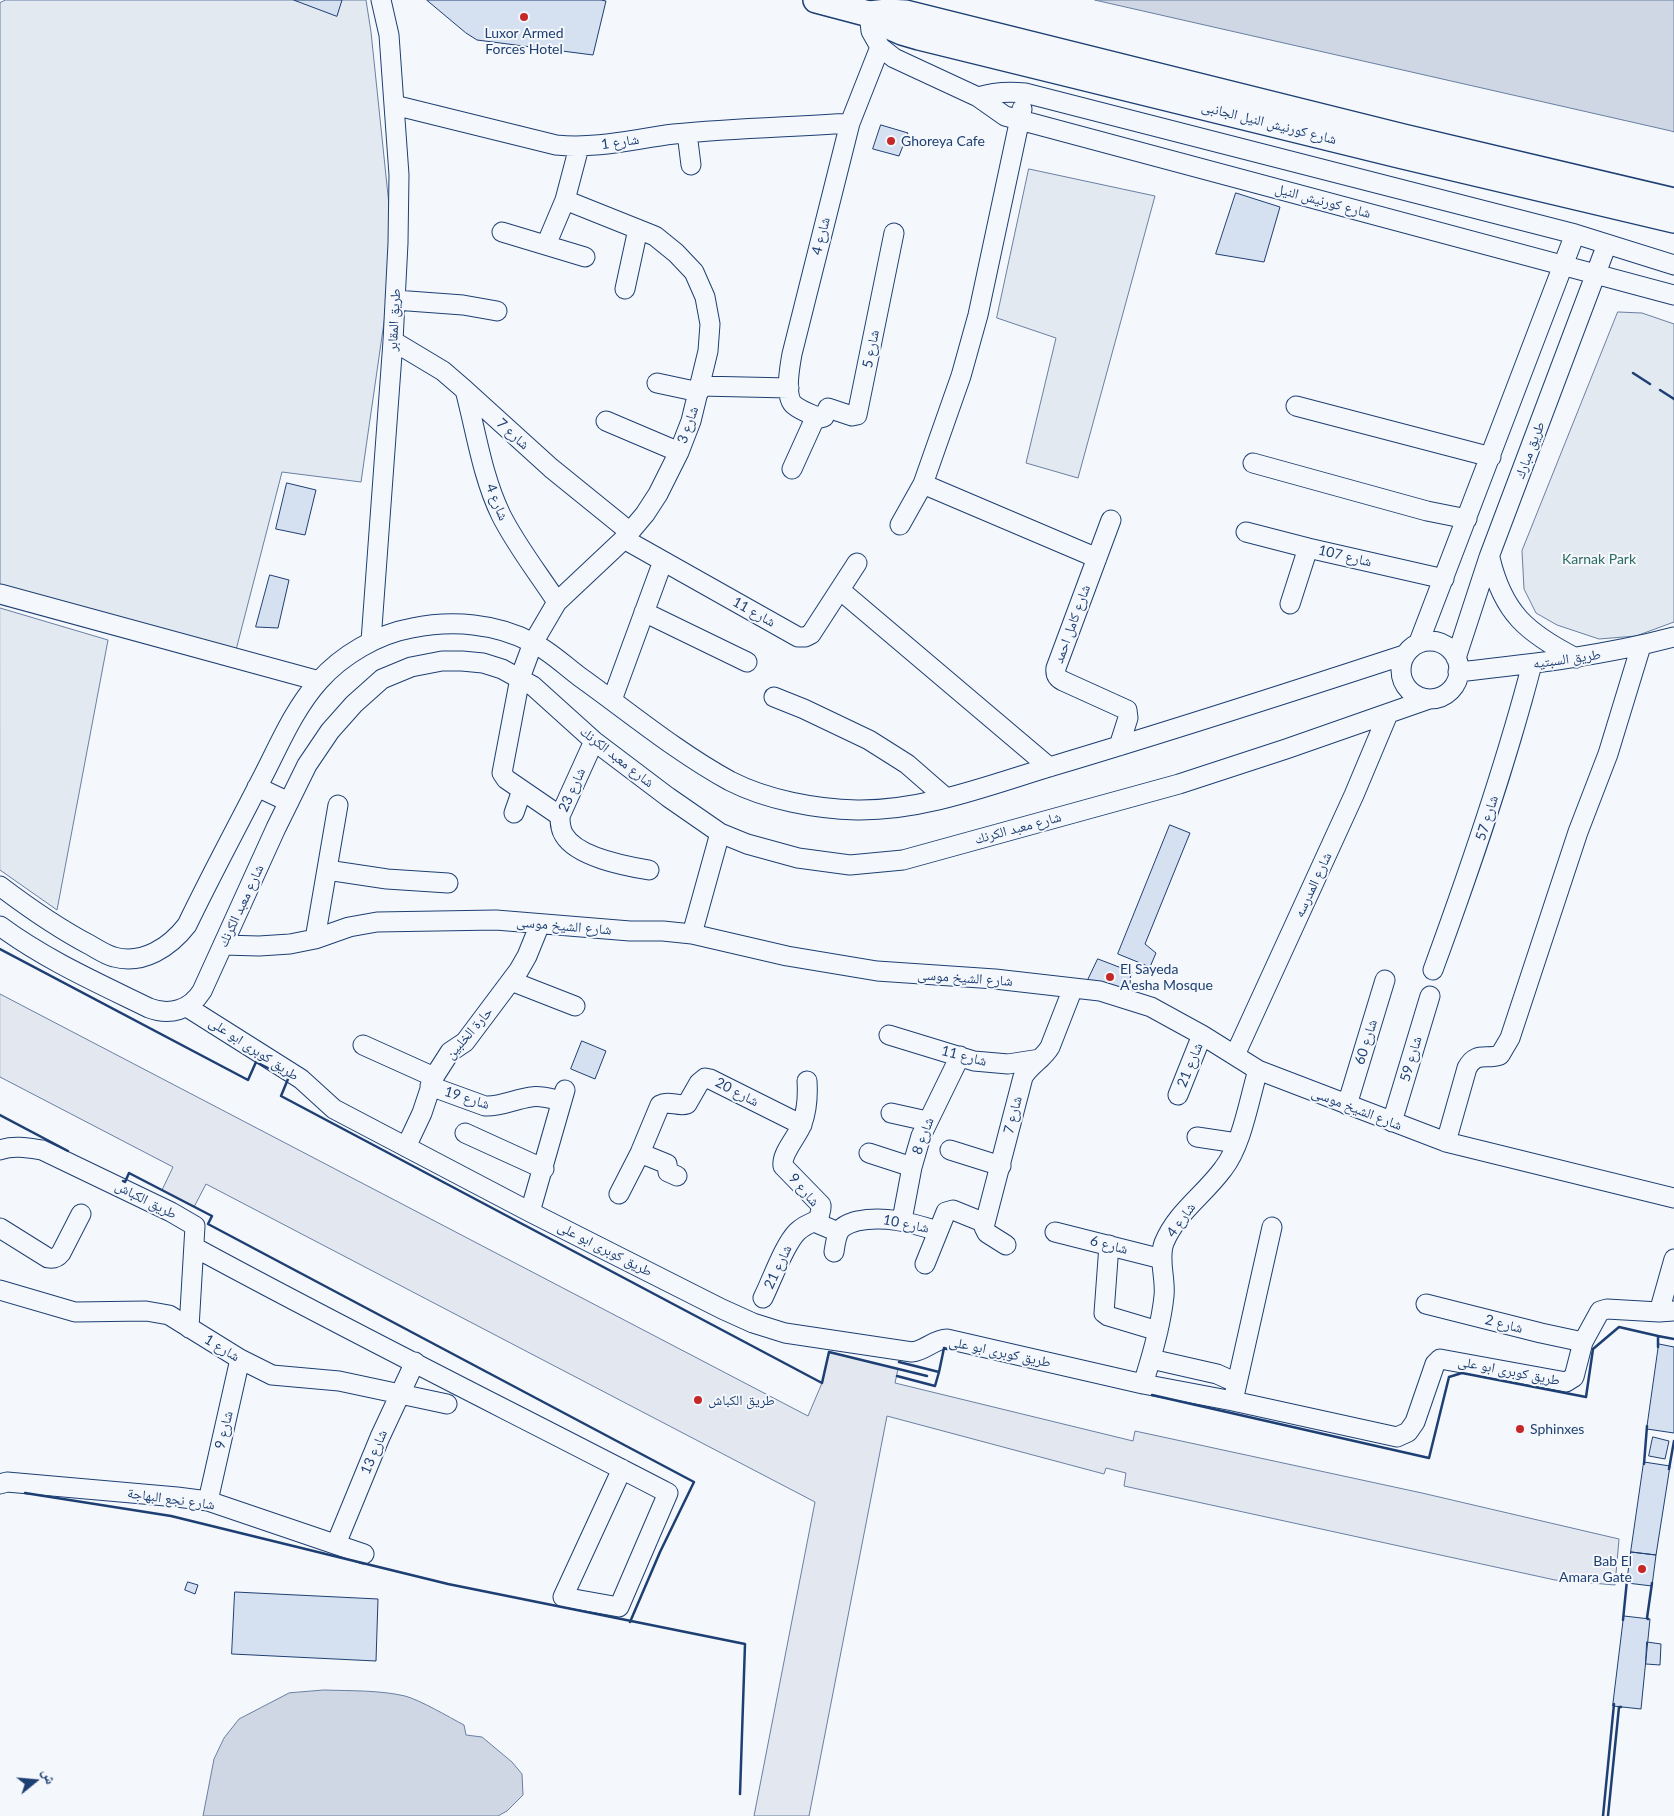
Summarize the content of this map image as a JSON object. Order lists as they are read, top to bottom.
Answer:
{
  "streets": {
    "main road": ["شارع كورنيش النيل الجانبى"],
    "street": [
      "شارع 1",
      "شارع كورنيش النيل",
      "شارع 4",
      "طريق المقابر",
      "شارع 5",
      "شارع 3",
      "شارع 7",
      "طريق مبارك",
      "شارع 107",
      "شارع 11",
      "شارع كامل احمد",
      "طريق السبتيه",
      "شارع معبد الكرنك",
      "شارع 23",
      "شارع 57",
      "شارع المدرسه",
      "شارع الشيخ موسى",
      "حارة الخلبين",
      "شارع 60",
      "طريق كوبرى ابو على",
      "شارع 59",
      "شارع 21",
      "شارع 20",
      "شارع 19",
      "شارع 8",
      "شارع 9",
      "طريق الكباش",
      "شارع 10",
      "شارع 6",
      "شارع 2",
      "شارع 13",
      "شارع نجع البهاجة"
    ]
  },
  "crossings": [
    ["شارع 1", "شارع 4"],
    ["شارع 1", "طريق المقابر"],
    ["شارع 1", "شارع 9"],
    ["شارع 1", "طريق الكباش"],
    ["شارع 1", "شارع 13"],
    ["شارع كورنيش النيل", "شارع 4"],
    ["شارع كورنيش النيل", "طريق مبارك"],
    ["شارع 4", "شارع 3"],
    ["شارع 4", "شارع 7"],
    ["شارع 4", "شارع الشيخ موسى"],
    ["شارع 4", "طريق كوبرى ابو على"],
    ["شارع 4", "شارع 6"],
    ["طريق المقابر", "شارع 7"],
    ["شارع 3", "شارع 7"],
    ["شارع 3", "شارع 11"],
    ["شارع 3", "شارع معبد الكرنك"],
    ["شارع 7", "شارع 11"],
    ["شارع 7", "شارع الشيخ موسى"],
    ["طريق مبارك", "طريق السبتيه"],
    ["طريق مبارك", "شارع معبد الكرنك"],
    ["شارع 11", "شارع 8"],
    ["طريق السبتيه", "شارع معبد الكرنك"],
    ["طريق السبتيه", "شارع 57"],
    ["شارع معبد الكرنك", "شارع 23"],
    ["شارع معبد الكرنك", "شارع المدرسه"],
    ["شارع معبد الكرنك", "شارع الشيخ موسى"],
    ["شارع معبد الكرنك", "طريق كوبرى ابو على"],
    ["شارع المدرسه", "شارع الشيخ موسى"],
    ["شارع الشيخ موسى", "حارة الخلبين"],
    ["شارع الشيخ موسى", "شارع 60"],
    ["شارع الشيخ موسى", "شارع 59"],
    ["شارع الشيخ موسى", "شارع 21"],
    ["حارة الخلبين", "طريق كوبرى ابو على"],
    ["حارة الخلبين", "شارع 19"],
    ["طريق كوبرى ابو على", "شارع 2"],
    ["شارع 21", "شارع 9"],
    ["شارع 20", "شارع 9"],
    ["شارع 8", "شارع 10"],
    ["شارع 9", "شارع 10"],
    ["شارع 9", "شارع نجع البهاجة"],
    ["شارع 13", "شارع نجع البهاجة"]
  ],
  "parks": ["Karnak Park"],
  "places": [
    "Luxor Armed Forces Hotel",
    "Ghoreya Cafe",
    "El Sayeda A'esha Mosque",
    "طريق الكباش",
    "Sphinxes",
    "Bab El Amara Gate"
  ],
  "north": "right"
}
